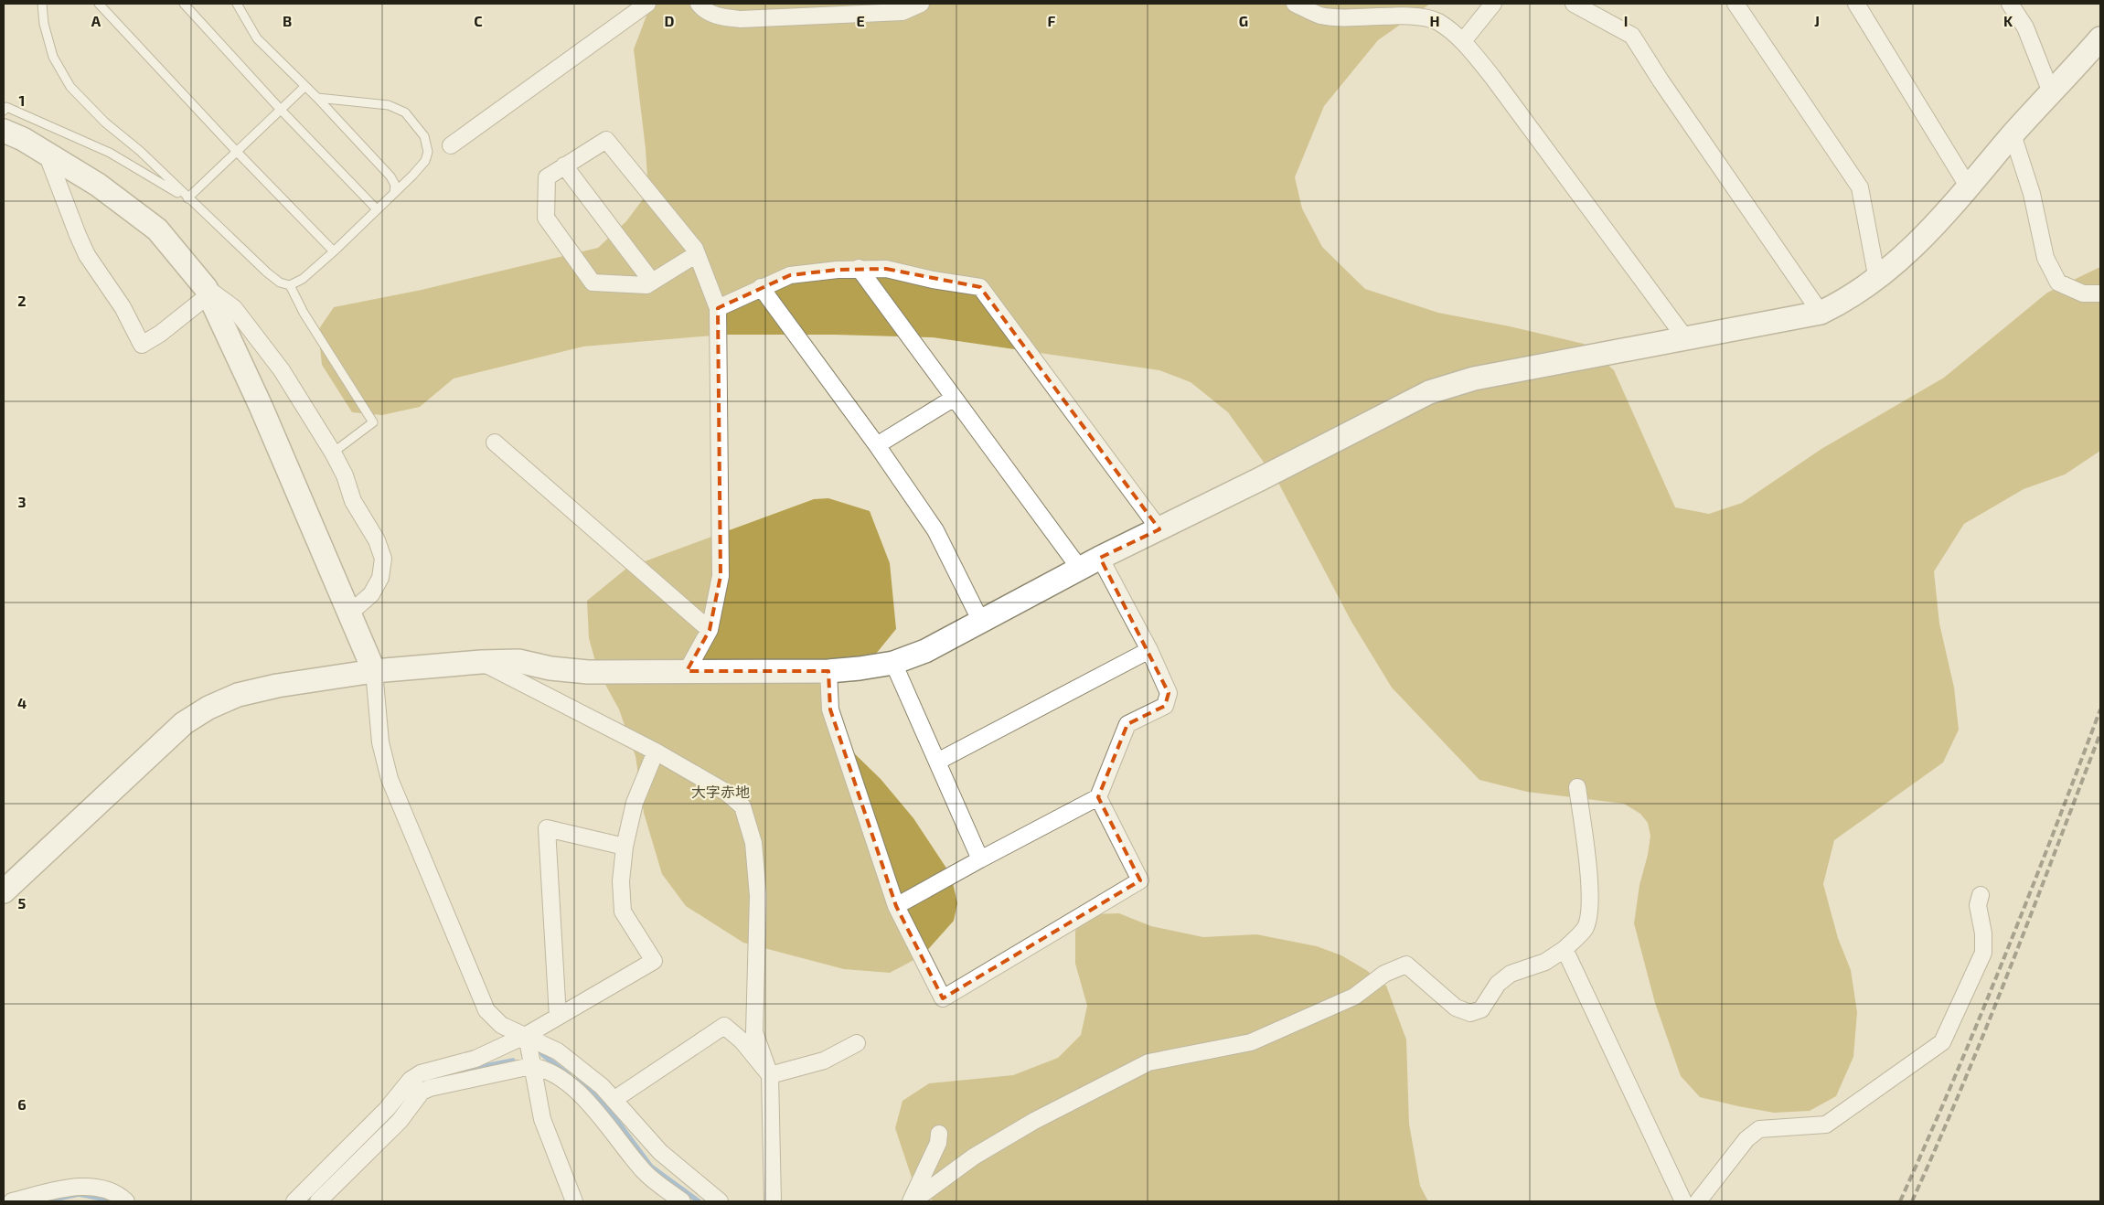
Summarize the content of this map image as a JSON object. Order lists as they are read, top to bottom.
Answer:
{
  "districts": ["大字赤地"],
  "grid": {
    "columns": [
      "A",
      "B",
      "C",
      "D",
      "E",
      "F",
      "G",
      "H",
      "I",
      "J",
      "K"
    ],
    "rows": [
      "1",
      "2",
      "3",
      "4",
      "5",
      "6"
    ]
  }
}
